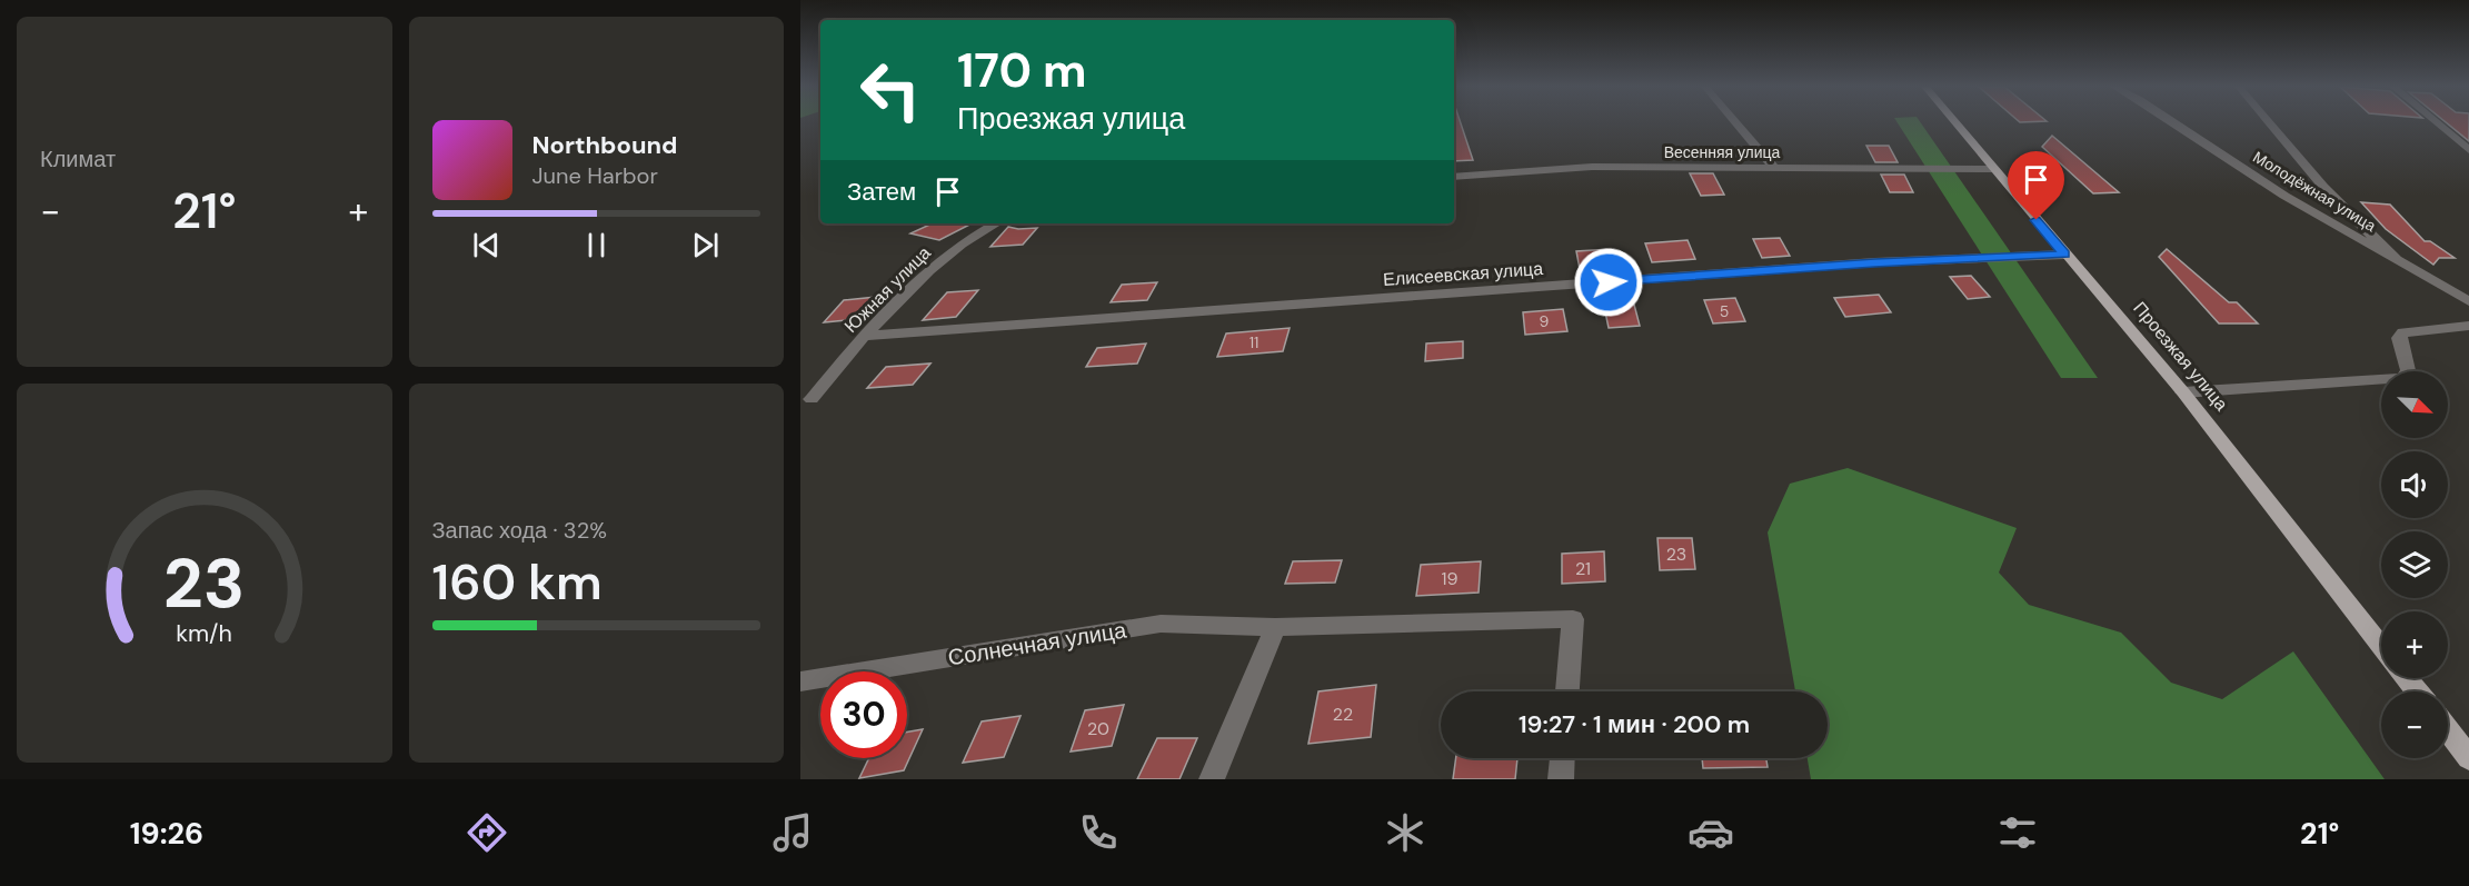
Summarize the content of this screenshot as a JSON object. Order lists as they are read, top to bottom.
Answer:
{
  "streets": {
    "main road": ["Проезжая улица"],
    "street": [
      "Весенняя улица",
      "Молодёжная улица",
      "Елисеевская улица",
      "Южная улица",
      "Солнечная улица"
    ]
  },
  "crossings": [
    ["Весенняя улица", "Проезжая улица"],
    ["Елисеевская улица", "Южная улица"],
    ["Елисеевская улица", "Проезжая улица"]
  ],
  "house_numbers": [
    "5",
    "9",
    "11",
    "23",
    "21",
    "19",
    "22",
    "20"
  ],
  "north": "bottom right",
  "page": {
    "tile": [
      "Климат",
      ["Запас хода · 32%", "160 km"]
    ],
    "turn": ["170 m", "Проезжая улица"],
    "song": ["Northbound", "June Harbor"],
    "then": "Затем",
    "heat": ["−", "21°", "+"],
    "map_buttons": ["+", "−"],
    "limit": "30",
    "trip": "19:27 · 1 мин · 200 m",
    "tabs": ["19:26", "21°"],
    "gauge": ["23", "km/h"]
  }
}
